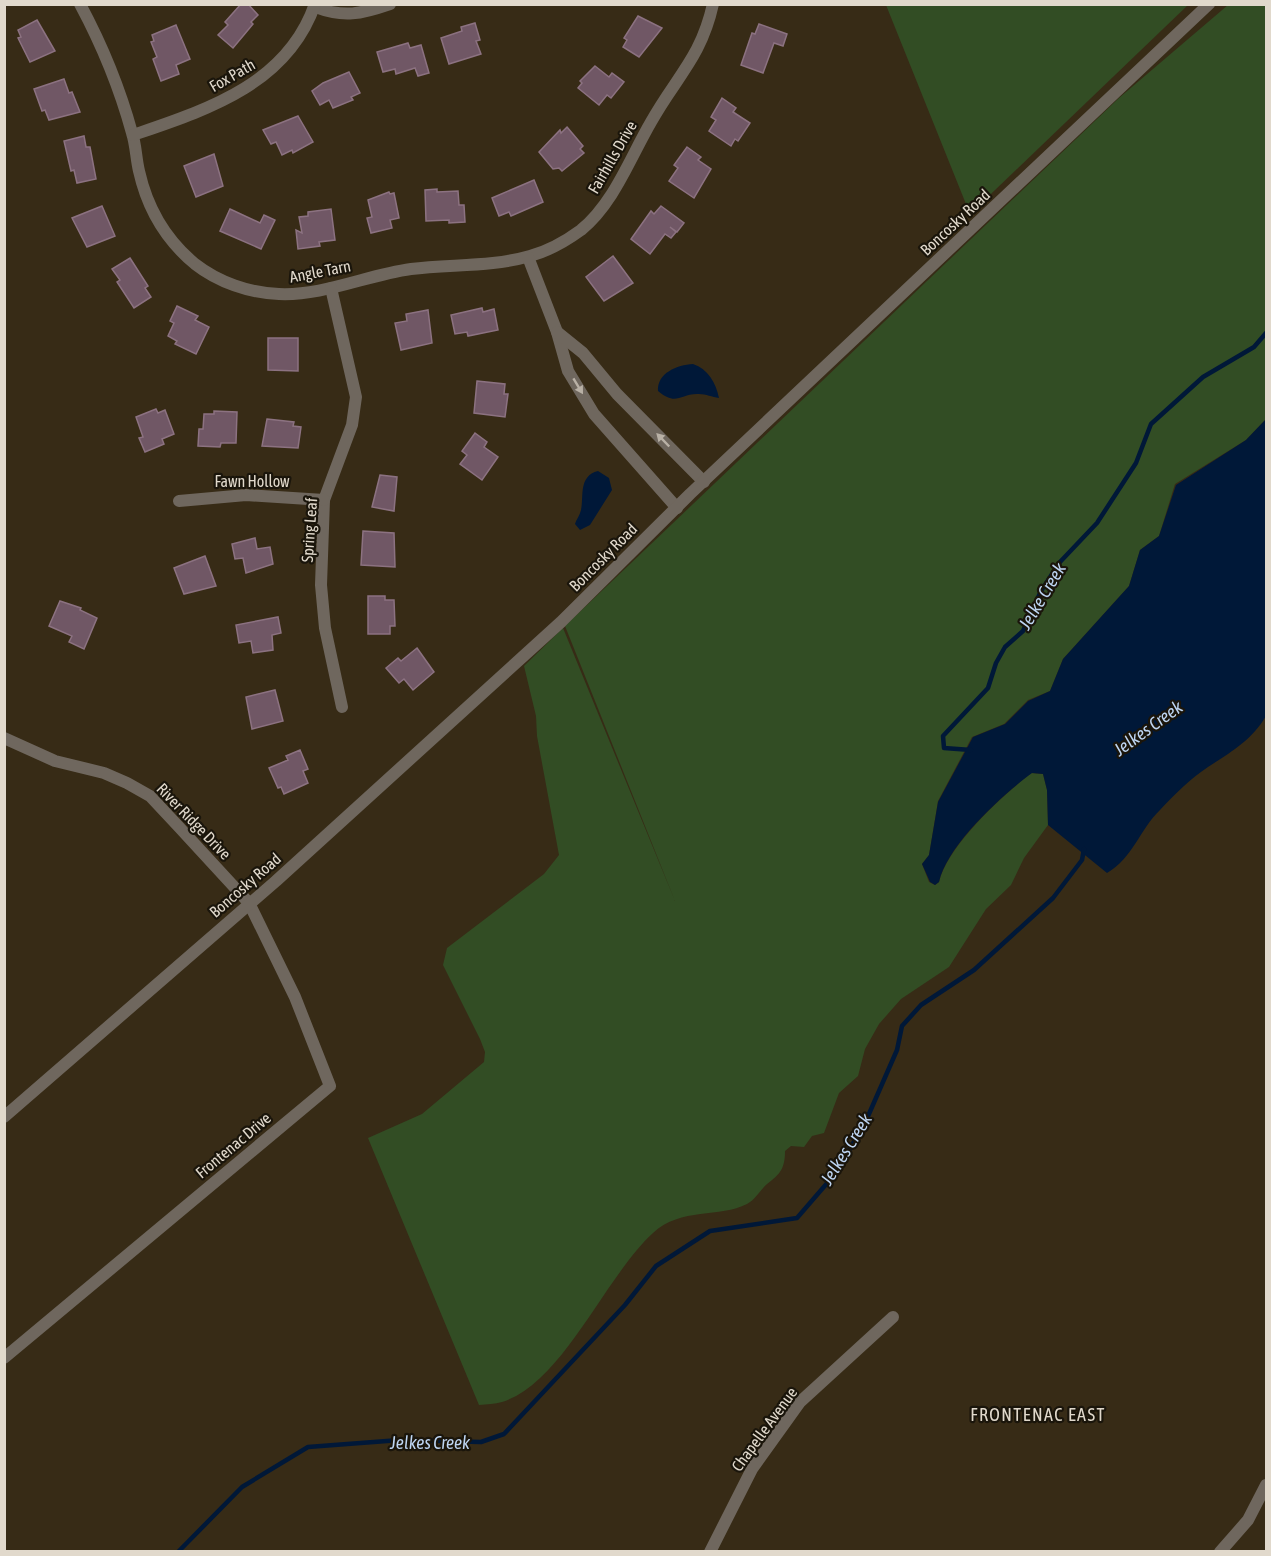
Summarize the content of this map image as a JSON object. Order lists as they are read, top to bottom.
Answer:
{
  "streets": {
    "street": [
      "Fox Path",
      "Fairhills Drive",
      "Boncosky Road",
      "Angle Tarn",
      "Fawn Hollow",
      "Spring Leaf",
      "River Ridge Drive",
      "Frontenac Drive",
      "Chapelle Avenue"
    ]
  },
  "crossings": [
    ["Fox Path", "Angle Tarn"],
    ["Fairhills Drive", "Angle Tarn"],
    ["Boncosky Road", "River Ridge Drive"],
    ["Boncosky Road", "Frontenac Drive"],
    ["Angle Tarn", "Spring Leaf"],
    ["Fawn Hollow", "Spring Leaf"],
    ["River Ridge Drive", "Frontenac Drive"]
  ],
  "districts": ["FRONTENAC EAST"],
  "water": ["Jelke Creek", "Jelkes Creek"]
}
